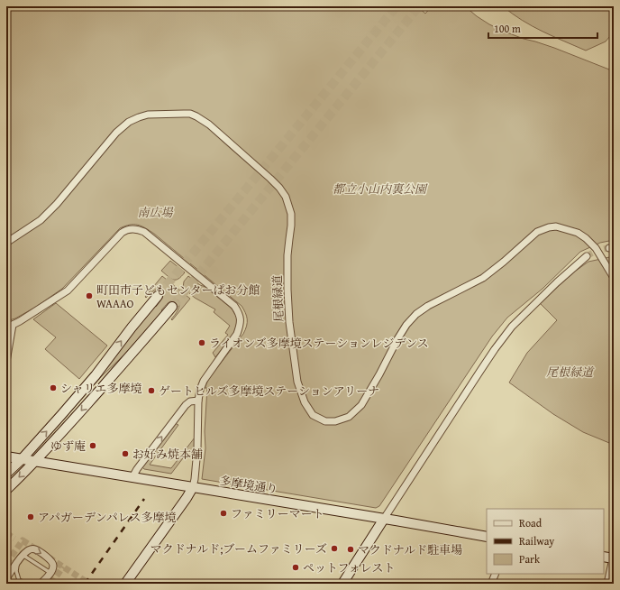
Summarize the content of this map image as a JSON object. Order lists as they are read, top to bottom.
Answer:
{
  "streets": {
    "street": ["尾根緑道", "多摩境通り"]
  },
  "parks": ["都立小山内裏公園", "南広場", "尾根緑道"],
  "places": [
    "町田市子どもセンターぱお分館 WAAAO",
    "ライオンズ多摩境ステーションレジデンス",
    "シャリエ多摩境",
    "ゲートヒルズ多摩境ステーションアリーナ",
    "ゆず庵",
    "お好み焼本舗",
    "ファミリーマート",
    "アパガーデンパレス多摩境",
    "マクドナルド;ブームファミリーズ",
    "マクドナルド駐車場",
    "ペットフォレスト"
  ],
  "legend": ["Road", "Railway", "Park"],
  "scale_bar": "100 m"
}
